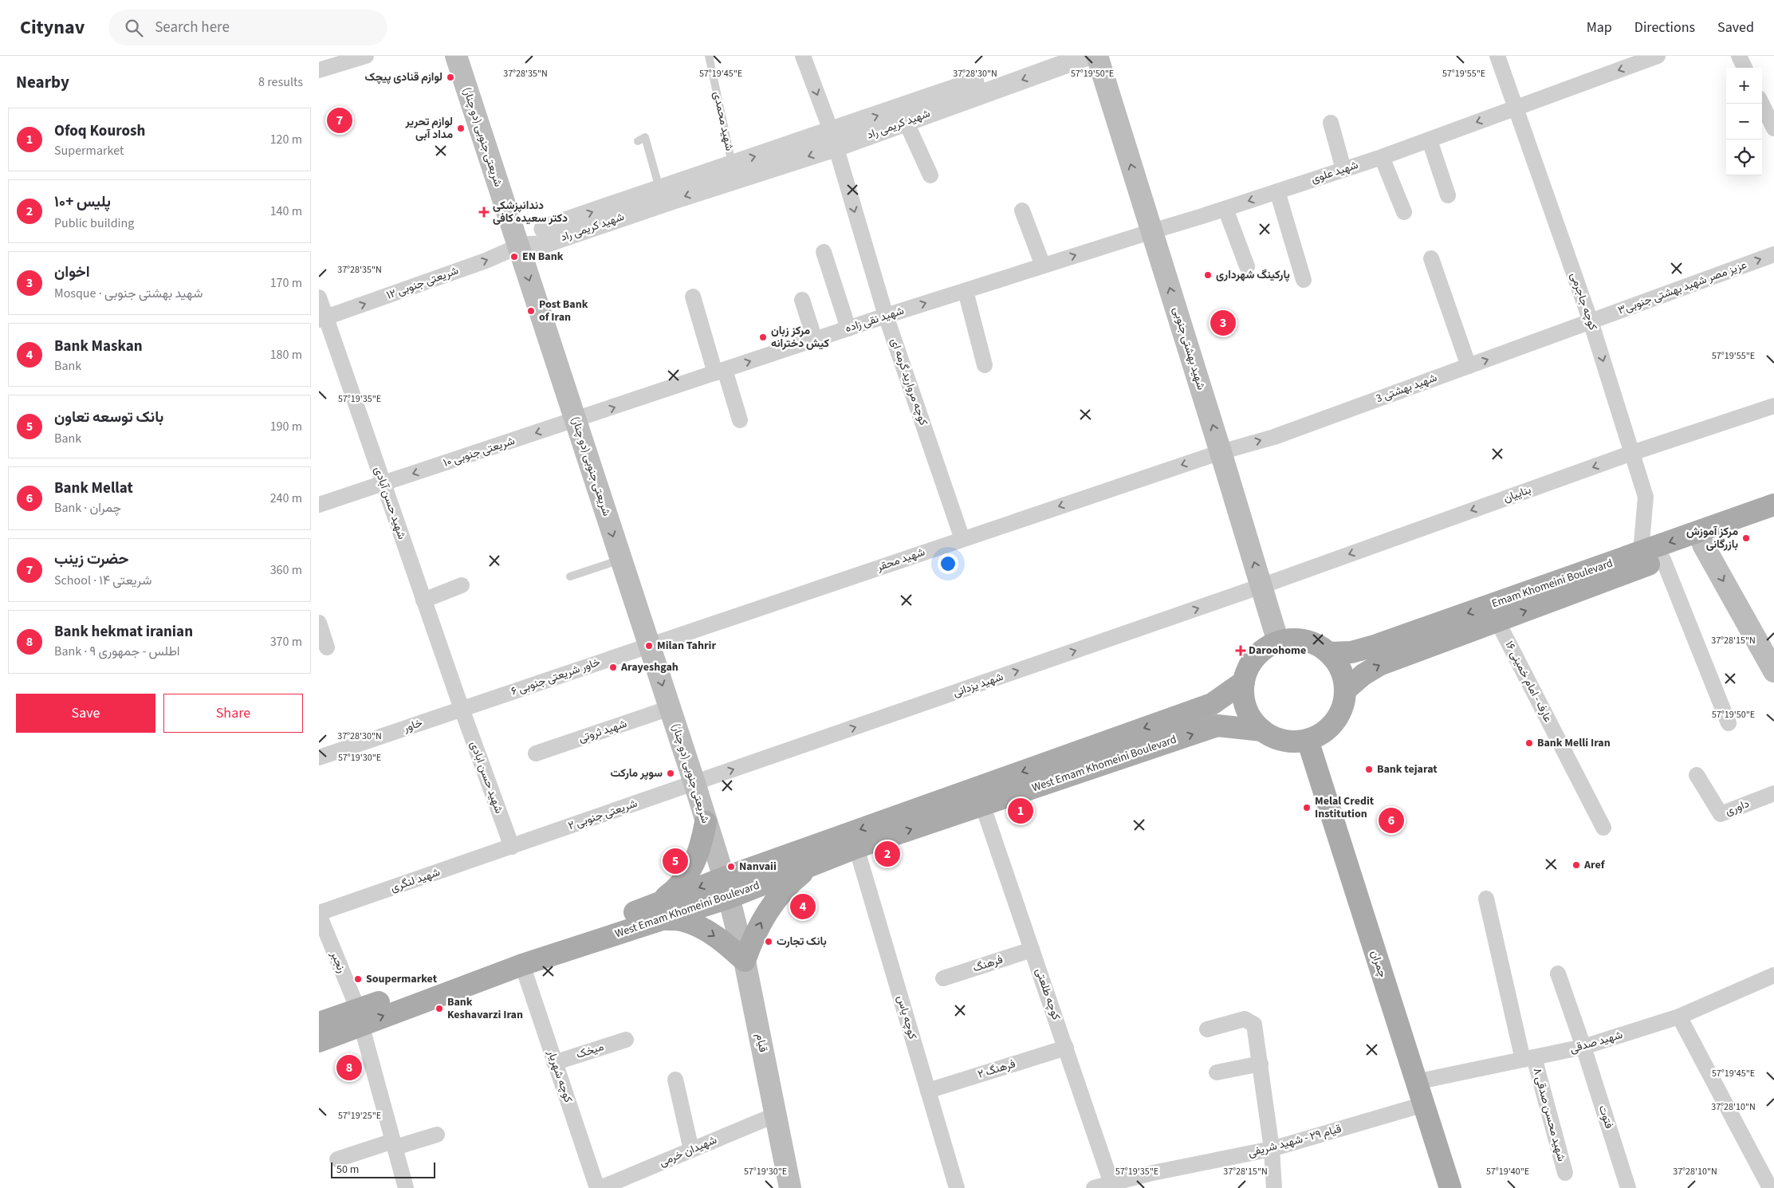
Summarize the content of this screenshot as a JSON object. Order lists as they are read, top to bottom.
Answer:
{
  "streets": {
    "main road": [
      "شریعتی جنوبی (دو چنار)",
      "شهید بهشتی جنوبی",
      "Emam Khomeini Boulevard",
      "West Emam Khomeini Boulevard",
      "چمران",
      "قیام"
    ],
    "street": [
      "شهید کریمی راد",
      "شهید علوی",
      "شریعتی جنوبی ۱۲",
      "عزیز مصر شهید بهشتی جنوبی۳",
      "کوچه جاجرمی",
      "شهید نقی زاده",
      "کوچه مروارید گرمه ای",
      "شهید بهشتی 3",
      "شریعتی جنوبی ۱۰",
      "بناییان",
      "شهید حسن آبادی",
      "شهید محقر",
      "خاور شریعتی جنوبی ۶",
      "عارف - امام خمینی ۱۶",
      "شهید یزدانی",
      "خاور",
      "شهید ثروتی",
      "شهید حسن ابادی",
      "داوری",
      "شریعتی جنوبی ۲",
      "شهید لنگری",
      "رنجبر",
      "فرهنگ",
      "کوچه طلعتی",
      "کوچه یاس",
      "شهید صدقی",
      "میخک",
      "فرهنگ ۲",
      "کوچه شهریار",
      "شهید محسن صدقی ۸",
      "فتوت",
      "قیام ۲۹ - شهید شریفی",
      "شهیدان خرمی"
    ],
    "lane": ["شهید محمدی"]
  },
  "crossings": [
    ["شهید محمدی", "شهید کریمی راد"],
    ["شهید کریمی راد", "شریعتی جنوبی (دو چنار)"],
    ["شهید کریمی راد", "شریعتی جنوبی ۱۲"],
    ["شهید کریمی راد", "کوچه مروارید گرمه ای"],
    ["شریعتی جنوبی (دو چنار)", "شریعتی جنوبی ۱۲"],
    ["شریعتی جنوبی (دو چنار)", "شهید نقی زاده"],
    ["شریعتی جنوبی (دو چنار)", "شریعتی جنوبی ۱۰"],
    ["شریعتی جنوبی (دو چنار)", "شهید محقر"],
    ["شریعتی جنوبی (دو چنار)", "خاور شریعتی جنوبی ۶"],
    ["شریعتی جنوبی (دو چنار)", "شهید یزدانی"],
    ["شریعتی جنوبی (دو چنار)", "شهید ثروتی"],
    ["شریعتی جنوبی (دو چنار)", "West Emam Khomeini Boulevard"],
    ["شریعتی جنوبی (دو چنار)", "شریعتی جنوبی ۲"],
    ["شریعتی جنوبی (دو چنار)", "قیام"],
    ["شهید علوی", "کوچه جاجرمی"],
    ["شهید علوی", "شهید نقی زاده"],
    ["شهید علوی", "شهید بهشتی جنوبی"],
    ["شریعتی جنوبی ۱۲", "شهید حسن آبادی"],
    ["عزیز مصر شهید بهشتی جنوبی۳", "کوچه جاجرمی"],
    ["عزیز مصر شهید بهشتی جنوبی۳", "شهید بهشتی 3"],
    ["کوچه جاجرمی", "شهید بهشتی 3"],
    ["کوچه جاجرمی", "بناییان"],
    ["کوچه جاجرمی", "Emam Khomeini Boulevard"],
    ["شهید نقی زاده", "شهید بهشتی جنوبی"],
    ["شهید نقی زاده", "کوچه مروارید گرمه ای"],
    ["شهید نقی زاده", "شریعتی جنوبی ۱۰"],
    ["شهید بهشتی جنوبی", "شهید بهشتی 3"],
    ["شهید بهشتی جنوبی", "بناییان"],
    ["شهید بهشتی جنوبی", "شهید محقر"],
    ["شهید بهشتی جنوبی", "Emam Khomeini Boulevard"],
    ["شهید بهشتی جنوبی", "شهید یزدانی"],
    ["شهید بهشتی جنوبی", "West Emam Khomeini Boulevard"],
    ["شهید بهشتی جنوبی", "چمران"],
    ["کوچه مروارید گرمه ای", "شهید محقر"],
    ["شهید بهشتی 3", "شهید محقر"],
    ["شریعتی جنوبی ۱۰", "شهید حسن آبادی"],
    ["بناییان", "شهید یزدانی"],
    ["شهید حسن آبادی", "خاور شریعتی جنوبی ۶"],
    ["شهید حسن آبادی", "خاور"],
    ["شهید حسن آبادی", "شهید حسن ابادی"],
    ["شهید محقر", "خاور شریعتی جنوبی ۶"],
    ["Emam Khomeini Boulevard", "عارف - امام خمینی ۱۶"],
    ["Emam Khomeini Boulevard", "West Emam Khomeini Boulevard"],
    ["Emam Khomeini Boulevard", "چمران"],
    ["خاور شریعتی جنوبی ۶", "خاور"],
    ["خاور شریعتی جنوبی ۶", "شهید حسن ابادی"],
    ["شهید یزدانی", "شریعتی جنوبی ۲"],
    ["خاور", "شهید حسن ابادی"],
    ["West Emam Khomeini Boulevard", "رنجبر"],
    ["West Emam Khomeini Boulevard", "چمران"],
    ["West Emam Khomeini Boulevard", "کوچه طلعتی"],
    ["West Emam Khomeini Boulevard", "کوچه یاس"],
    ["West Emam Khomeini Boulevard", "قیام"],
    ["West Emam Khomeini Boulevard", "کوچه شهریار"],
    ["شهید حسن ابادی", "شریعتی جنوبی ۲"],
    ["شهید حسن ابادی", "شهید لنگری"],
    ["شریعتی جنوبی ۲", "شهید لنگری"],
    ["شهید لنگری", "رنجبر"],
    ["فرهنگ", "کوچه طلعتی"],
    ["چمران", "شهید صدقی"],
    ["چمران", "قیام ۲۹ - شهید شریفی"],
    ["کوچه طلعتی", "فرهنگ ۲"],
    ["کوچه طلعتی", "قیام ۲۹ - شهید شریفی"],
    ["کوچه یاس", "فرهنگ ۲"],
    ["شهید صدقی", "شهید محسن صدقی ۸"],
    ["شهید صدقی", "فتوت"],
    ["قیام", "شهیدان خرمی"],
    ["میخک", "کوچه شهریار"]
  ],
  "one_way": [
    "شریعتی جنوبی (دو چنار)",
    "شهید علوی",
    "شریعتی جنوبی ۱۲",
    "عزیز مصر شهید بهشتی جنوبی۳",
    "شهید نقی زاده",
    "شهید بهشتی جنوبی",
    "شهید بهشتی 3",
    "شریعتی جنوبی ۱۰",
    "بناییان",
    "شهید محقر",
    "شهید یزدانی"
  ],
  "places": {
    "other": [
      "لوازم قنادی پیچک",
      "لوازم تحریر مداد آبی",
      "EN Bank",
      "پارکینگ شهرداری",
      "Post Bank of Iran",
      "مرکز زبان کیش دخترانه",
      "مرکز آموزش بازرگانی",
      "Milan Tahrir",
      "Arayeshgah",
      "Bank Melli Iran",
      "Bank tejarat",
      "سوپر مارکت",
      "Melal Credit Institution",
      "Aref",
      "Nanvaii",
      "بانک تجارت",
      "Soupermarket",
      "Bank Keshavarzi Iran"
    ],
    "health": ["دندانپزشکی دکتر سعیده کافی", "Daroohome"]
  },
  "scale_bar": "50 m",
  "page": {
    "header": "Citynav",
    "search": "Search here",
    "nav": ["Map", "Directions", "Saved"],
    "heading": ["Nearby", "8 results"],
    "map_buttons": ["+", "−"],
    "pins": [
      "7",
      "3",
      "1",
      "6",
      "2",
      "5",
      "4",
      "8"
    ],
    "list": [
      {
        "mark": "1",
        "name": "Ofoq Kourosh",
        "note": "Supermarket",
        "value": "120 m"
      },
      {
        "mark": "2",
        "name": "پلیس +۱۰",
        "note": "Public building",
        "value": "140 m"
      },
      {
        "mark": "3",
        "name": "اخوان",
        "note": "Mosque · شهید بهشتی جنوبی",
        "value": "170 m"
      },
      {
        "mark": "4",
        "name": "Bank Maskan",
        "note": "Bank",
        "value": "180 m"
      },
      {
        "mark": "5",
        "name": "بانک توسعه تعاون",
        "note": "Bank",
        "value": "190 m"
      },
      {
        "mark": "6",
        "name": "Bank Mellat",
        "note": "Bank · چمران",
        "value": "240 m"
      },
      {
        "mark": "7",
        "name": "حضرت زینب",
        "note": "School · شریعتی ۱۴",
        "value": "360 m"
      },
      {
        "mark": "8",
        "name": "Bank hekmat iranian",
        "note": "Bank · اطلس - جمهوری ۹",
        "value": "370 m"
      }
    ],
    "buttons": ["Save", "Share"],
    "scale": "50 m"
  },
  "coordinates": [
    "57°19'45\"E",
    "57°19'50\"E",
    "57°19'55\"E",
    "37°28'35\"N",
    "37°28'30\"N",
    "57°19'35\"E",
    "37°28'15\"N",
    "57°19'30\"E",
    "37°28'10\"N",
    "57°19'25\"E",
    "57°19'40\"E"
  ]
}
